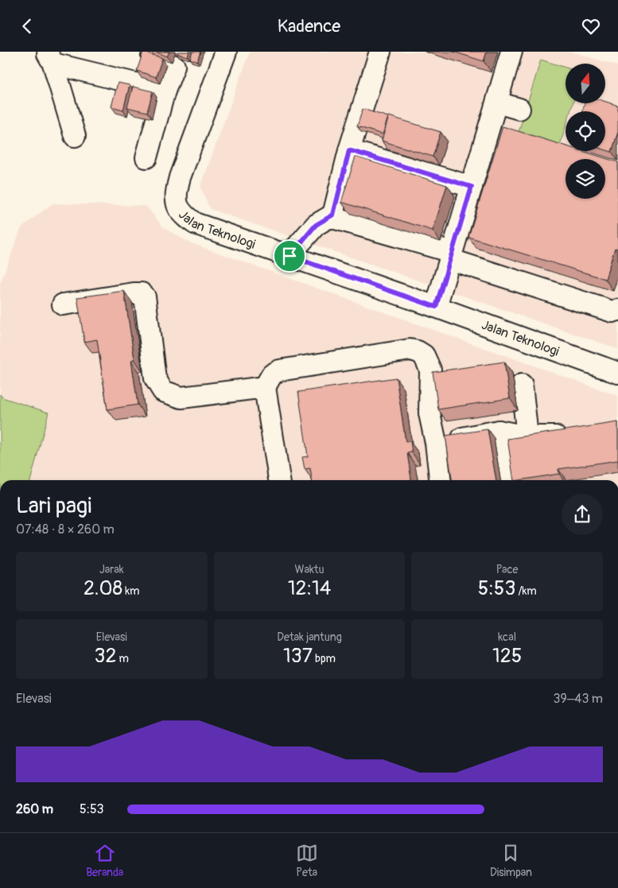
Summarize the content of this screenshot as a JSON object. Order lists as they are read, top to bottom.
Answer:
{
  "streets": {
    "street": ["Jalan Teknologi"]
  },
  "north": "top",
  "page": {
    "header": "Kadence",
    "heading": ["Lari pagi", "07:48 · 8 × 260 m"],
    "stats": [
      ["Jarak", "2.08 km"],
      ["Waktu", "12:14"],
      ["Pace", "5:53 /km"],
      ["Elevasi", "32 m"],
      ["Detak jantung", "137 bpm"],
      ["kcal", "125"]
    ],
    "chart": ["Elevasi", "39–43 m"],
    "list": [
      {
        "name": "260 m",
        "note": "5:53"
      }
    ],
    "tabs": ["Beranda", "Peta", "Disimpan"]
  }
}
